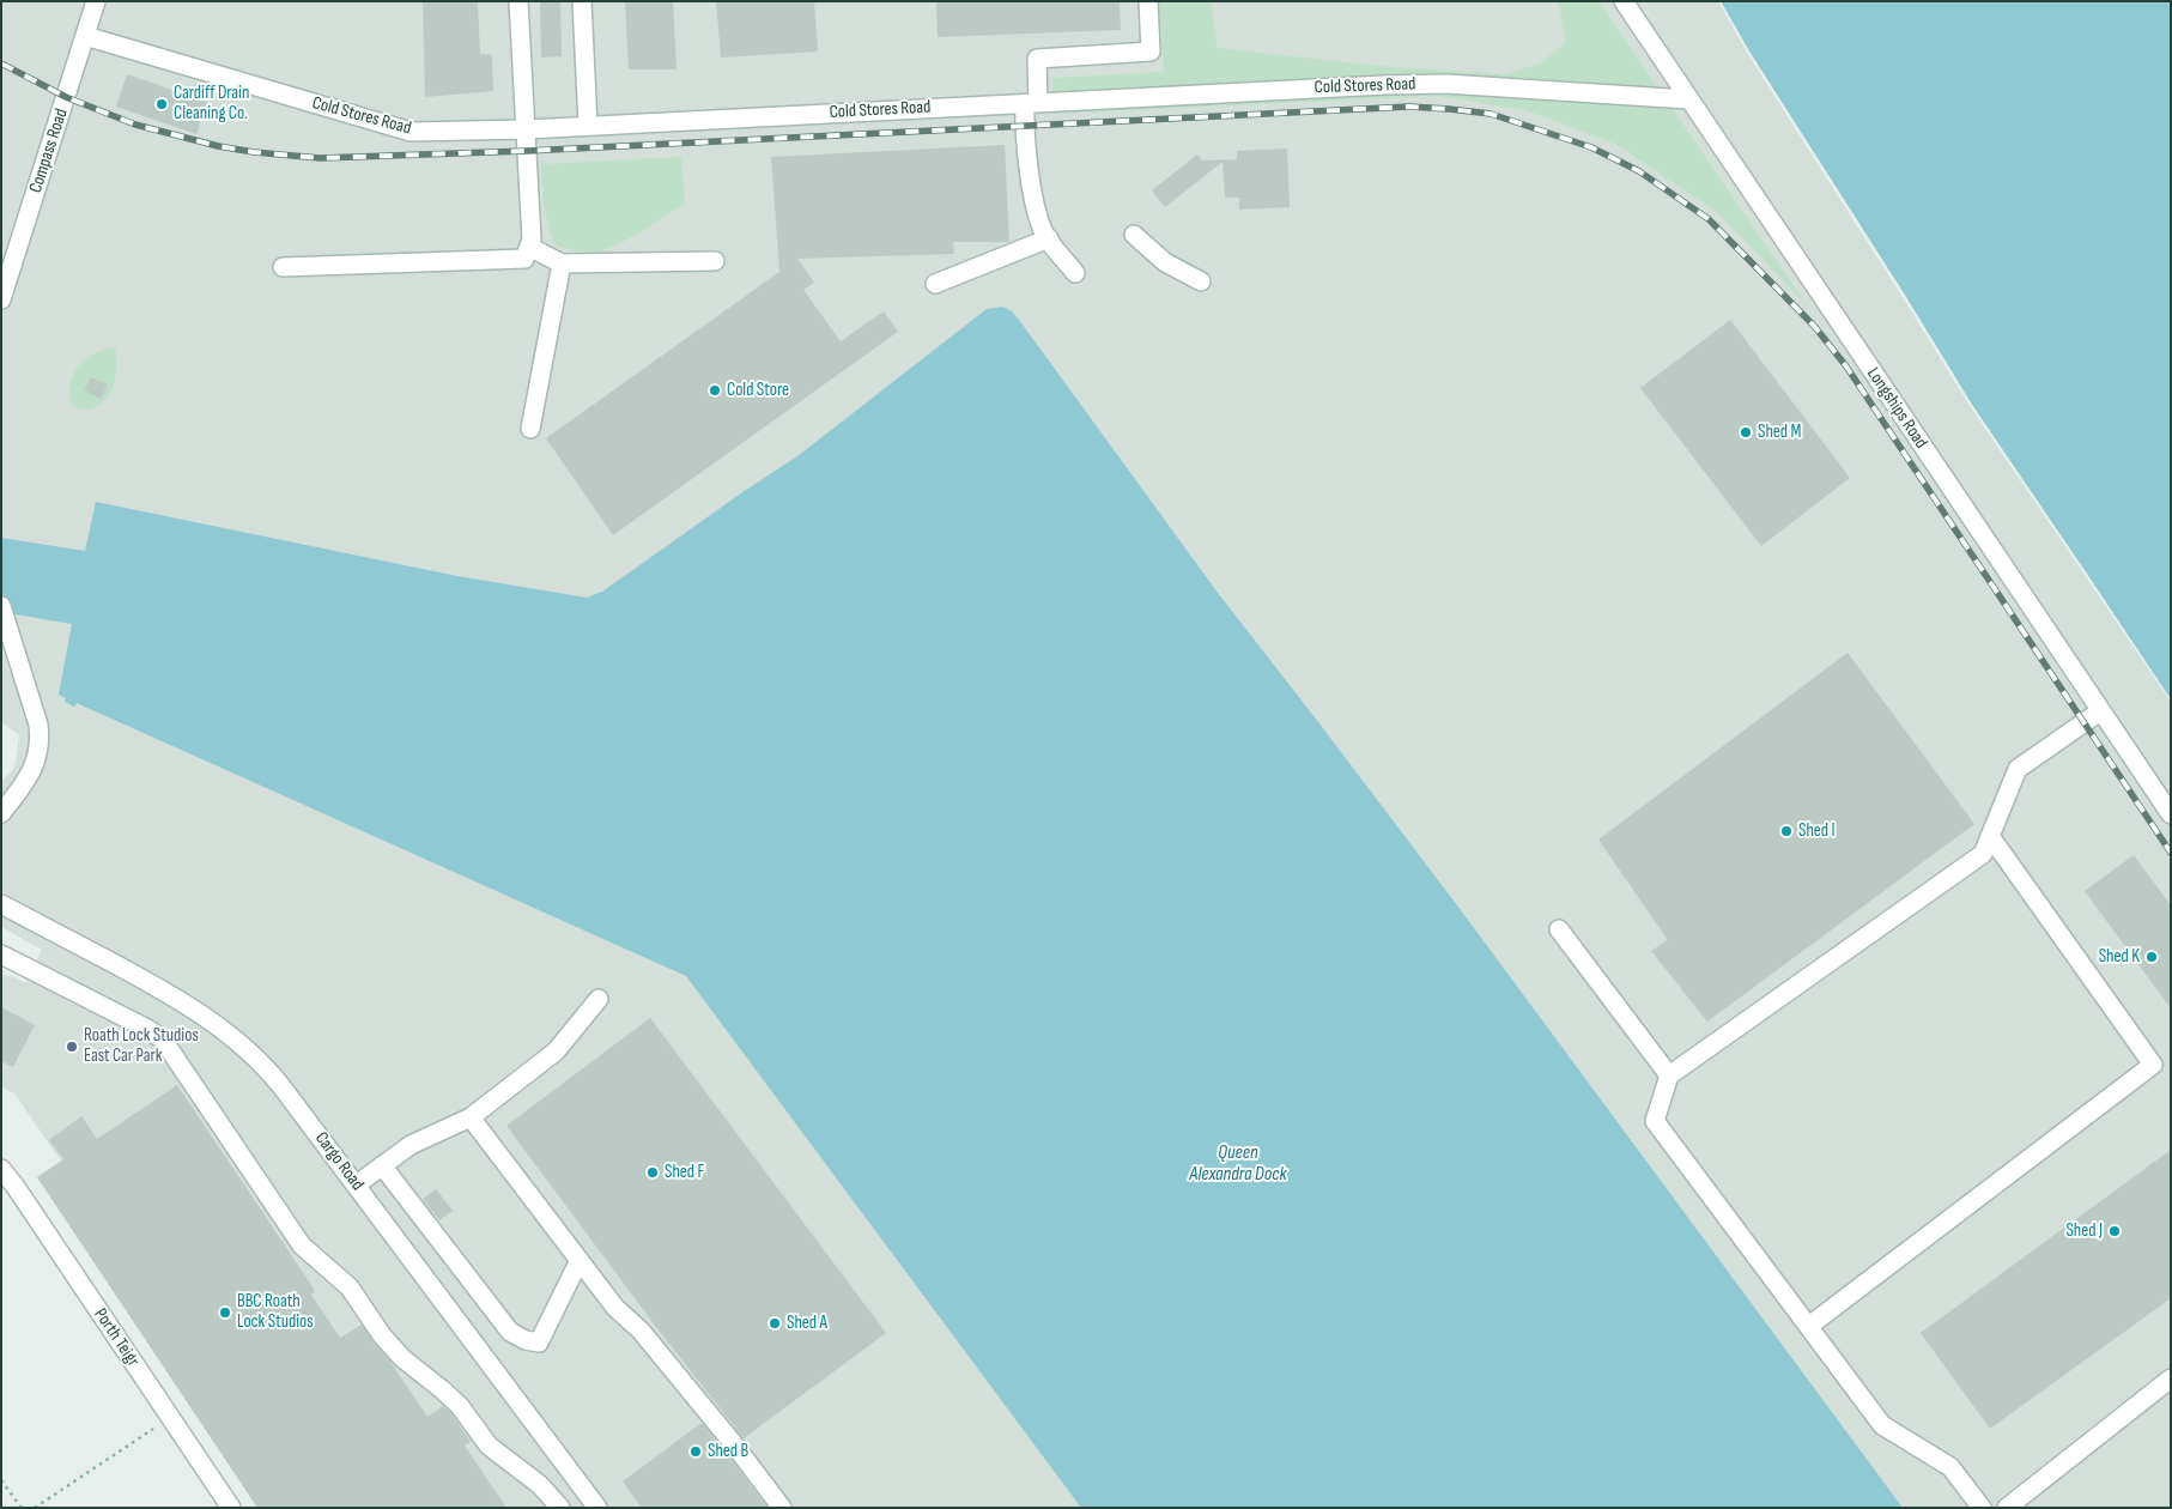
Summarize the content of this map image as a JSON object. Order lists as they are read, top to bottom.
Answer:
{
  "streets": {
    "street": [
      "Cold Stores Road",
      "Compass Road",
      "Longships Road",
      "Cargo Road",
      "Porth Teigr"
    ]
  },
  "crossings": [
    ["Cold Stores Road", "Compass Road"],
    ["Cold Stores Road", "Longships Road"]
  ],
  "water": ["Queen Alexandra Dock"],
  "places": [
    "Cardiff Drain Cleaning Co.",
    "Cold Store",
    "Shed M",
    "Shed I",
    "Shed K",
    "Roath Lock Studios East Car Park",
    "Shed F",
    "Shed J",
    "BBC Roath Lock Studios",
    "Shed A",
    "Shed B"
  ]
}
